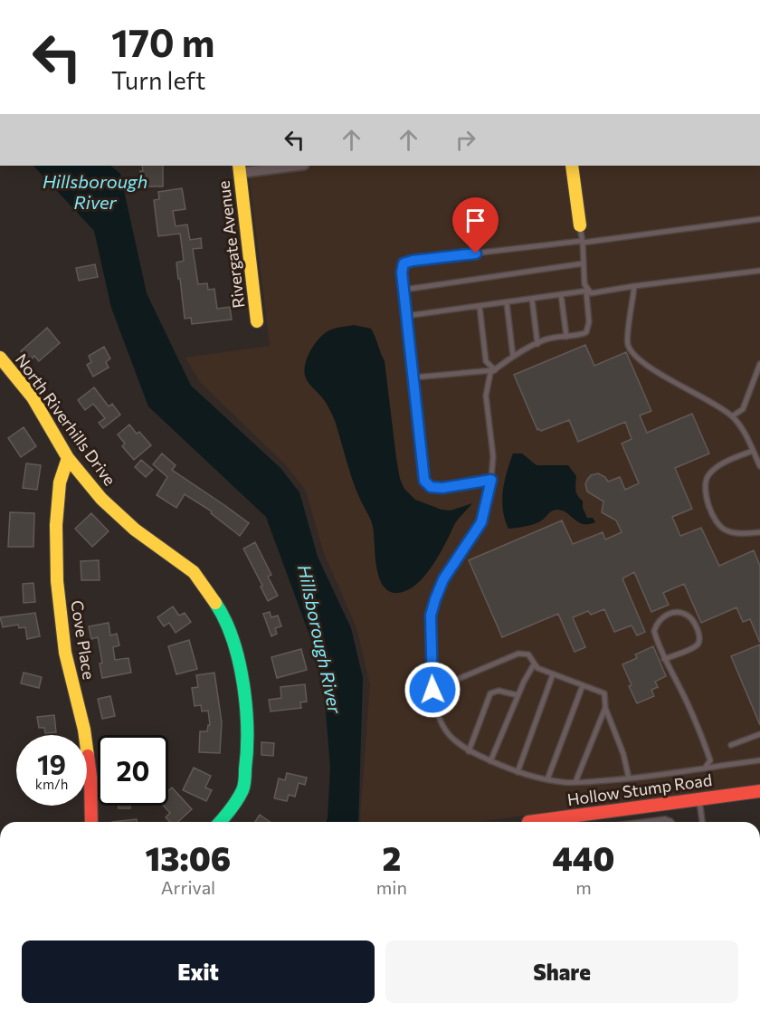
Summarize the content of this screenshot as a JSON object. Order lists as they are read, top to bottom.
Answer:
{
  "streets": {
    "street": [
      "Rivergate Avenue",
      "North Riverhills Drive",
      "Cove Place",
      "Hollow Stump Road"
    ]
  },
  "crossings": [
    ["North Riverhills Drive", "Cove Place"]
  ],
  "water": ["Hillsborough River"],
  "page": {
    "turn": ["170 m", "Turn left"],
    "speed": "19 km/h",
    "limit": "20",
    "eta": [
      "13:06",
      "Arrival",
      "2",
      "min",
      "440",
      "m"
    ],
    "buttons": ["Exit", "Share"]
  }
}
